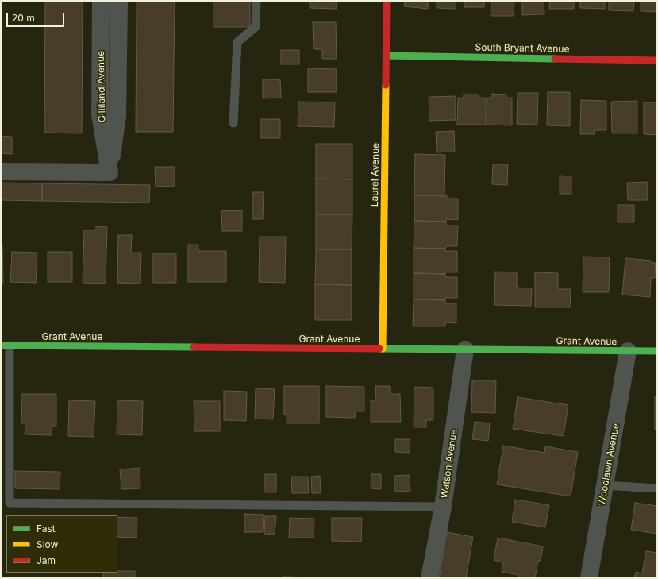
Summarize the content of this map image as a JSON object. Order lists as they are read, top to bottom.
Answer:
{
  "streets": {
    "street": [
      "South Bryant Avenue",
      "Gilliland Avenue",
      "Laurel Avenue",
      "Grant Avenue",
      "Watson Avenue",
      "Woodlawn Avenue"
    ]
  },
  "crossings": [
    ["South Bryant Avenue", "Laurel Avenue"],
    ["Laurel Avenue", "Grant Avenue"],
    ["Grant Avenue", "Watson Avenue"],
    ["Grant Avenue", "Woodlawn Avenue"]
  ],
  "legend": ["Fast", "Slow", "Jam"],
  "scale_bar": "20 m"
}
